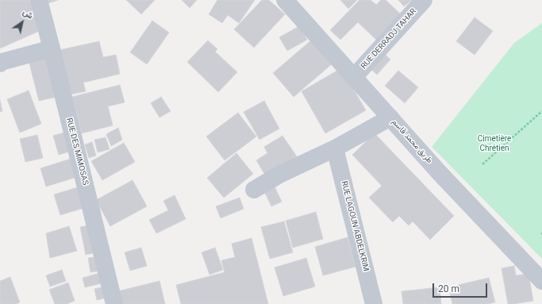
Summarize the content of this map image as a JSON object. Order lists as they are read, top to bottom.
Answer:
{
  "streets": {
    "street": [
      "RUE DERRADJ TAHAR",
      "طريق محمد قاسم",
      "RUE DES MIMOSAS",
      "RUE LAGOUN ABDELKRIM"
    ]
  },
  "crossings": [
    ["RUE DERRADJ TAHAR", "طريق محمد قاسم"]
  ],
  "parks": ["Cimetière Chrétien"],
  "scale_bar": "20 m",
  "north": "top right"
}
